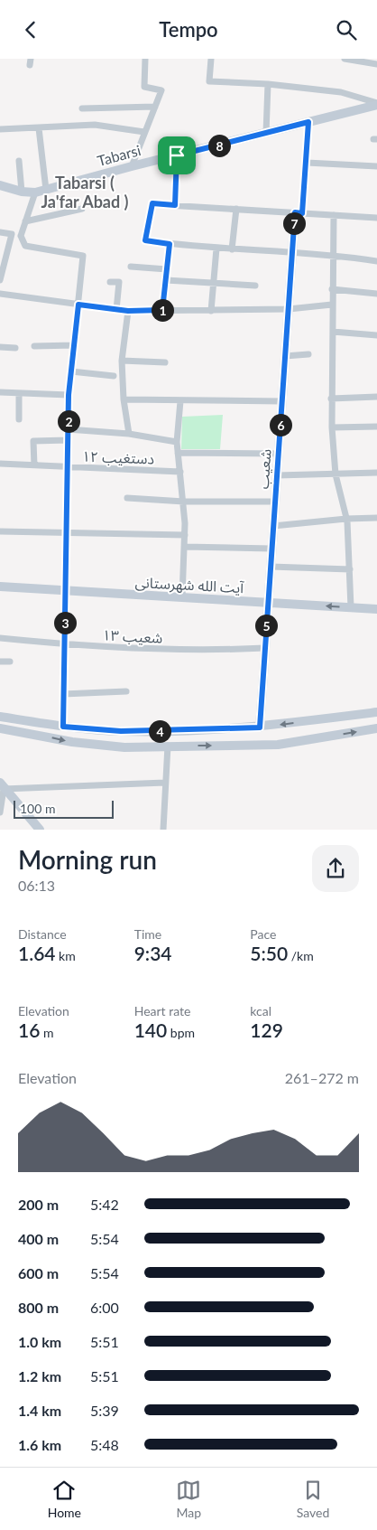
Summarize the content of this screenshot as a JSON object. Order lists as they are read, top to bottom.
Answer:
{
  "streets": {
    "main road": ["Tabarsi", "شعیب", "آیت الله شهرستانی"],
    "street": ["دستغیب ۱۲", "شعیب ۱۳"]
  },
  "crossings": [
    ["شعیب", "آیت الله شهرستانی"],
    ["شعیب", "شعیب ۱۳"]
  ],
  "districts": ["Tabarsi ( Ja'far Abad )"],
  "scale_bar": "100 m",
  "page": {
    "header": "Tempo",
    "pins": [
      "8",
      "7",
      "1",
      "2",
      "6",
      "3",
      "5",
      "4"
    ],
    "scale": "100 m",
    "heading": ["Morning run", "06:13"],
    "stats": [
      ["Distance", "1.64 km"],
      ["Time", "9:34"],
      ["Pace", "5:50 /km"],
      ["Elevation", "16 m"],
      ["Heart rate", "140 bpm"],
      ["kcal", "129"]
    ],
    "chart": ["Elevation", "261–272 m"],
    "list": [
      {
        "name": "200 m",
        "note": "5:42"
      },
      {
        "name": "400 m",
        "note": "5:54"
      },
      {
        "name": "600 m",
        "note": "5:54"
      },
      {
        "name": "800 m",
        "note": "6:00"
      },
      {
        "name": "1.0 km",
        "note": "5:51"
      },
      {
        "name": "1.2 km",
        "note": "5:51"
      },
      {
        "name": "1.4 km",
        "note": "5:39"
      },
      {
        "name": "1.6 km",
        "note": "5:48"
      }
    ],
    "tabs": ["Home", "Map", "Saved"]
  }
}
